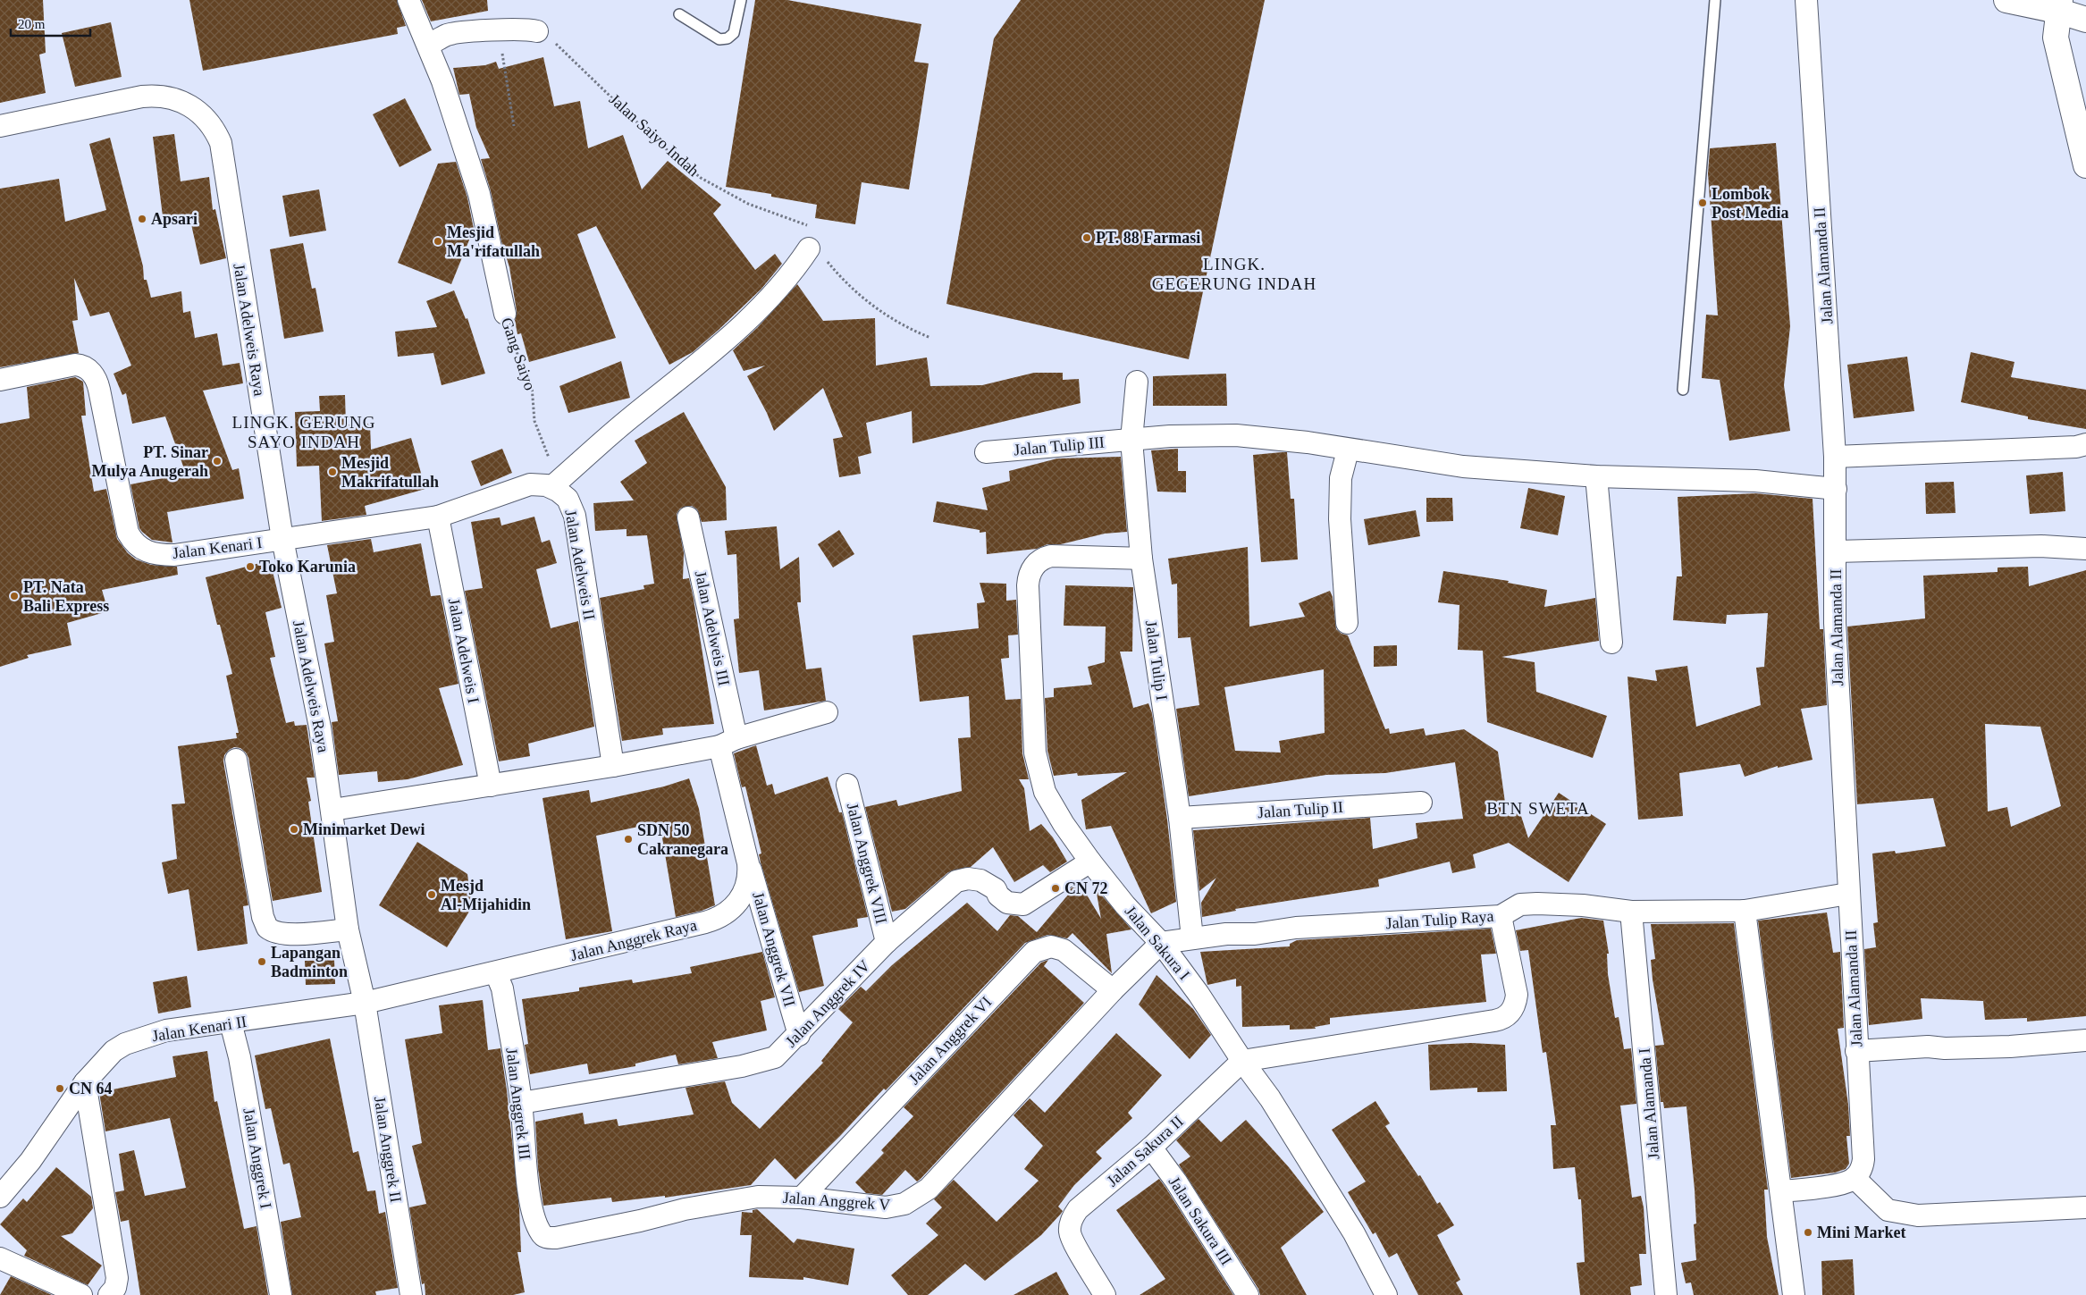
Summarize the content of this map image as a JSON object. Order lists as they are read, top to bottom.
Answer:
{
  "streets": {
    "street": [
      "Jalan Alamanda II",
      "Jalan Adelweis Raya",
      "Gang Saiyo",
      "Jalan Tulip III",
      "Jalan Kenari I",
      "Jalan Adelweis II",
      "Jalan Adelweis III",
      "Jalan Adelweis I",
      "Jalan Tulip I",
      "Jalan Tulip II",
      "Jalan Anggrek VIII",
      "Jalan Tulip Raya",
      "Jalan Anggrek Raya",
      "Jalan Sakura I",
      "Jalan Anggrek VII",
      "Jalan Anggrek IV",
      "Jalan Kenari II",
      "Jalan Anggrek VI",
      "Jalan Anggrek III",
      "Jalan Alamanda I",
      "Jalan Anggrek II",
      "Jalan Sakura II",
      "Jalan Anggrek I",
      "Jalan Anggrek V",
      "Jalan Sakura III"
    ],
    "path": ["Jalan Saiyo Indah"]
  },
  "crossings": [
    ["Jalan Alamanda II", "Jalan Tulip III"],
    ["Jalan Alamanda II", "Jalan Tulip Raya"],
    ["Jalan Adelweis Raya", "Jalan Kenari I"],
    ["Jalan Adelweis Raya", "Jalan Anggrek Raya"],
    ["Jalan Adelweis Raya", "Jalan Kenari II"],
    ["Jalan Adelweis Raya", "Jalan Anggrek II"],
    ["Gang Saiyo", "Jalan Adelweis II"],
    ["Jalan Tulip III", "Jalan Tulip I"],
    ["Jalan Adelweis III", "Jalan Anggrek Raya"],
    ["Jalan Tulip I", "Jalan Tulip II"],
    ["Jalan Tulip I", "Jalan Tulip Raya"],
    ["Jalan Tulip I", "Jalan Sakura I"],
    ["Jalan Anggrek VIII", "Jalan Anggrek IV"],
    ["Jalan Tulip Raya", "Jalan Sakura I"],
    ["Jalan Tulip Raya", "Jalan Alamanda I"],
    ["Jalan Tulip Raya", "Jalan Anggrek V"],
    ["Jalan Anggrek Raya", "Jalan Anggrek VII"],
    ["Jalan Anggrek Raya", "Jalan Kenari II"],
    ["Jalan Anggrek Raya", "Jalan Anggrek III"],
    ["Jalan Anggrek Raya", "Jalan Anggrek II"],
    ["Jalan Sakura I", "Jalan Anggrek IV"],
    ["Jalan Sakura I", "Jalan Sakura II"],
    ["Jalan Sakura I", "Jalan Anggrek V"],
    ["Jalan Anggrek VII", "Jalan Anggrek IV"],
    ["Jalan Anggrek IV", "Jalan Anggrek III"],
    ["Jalan Kenari II", "Jalan Anggrek II"],
    ["Jalan Kenari II", "Jalan Anggrek I"],
    ["Jalan Anggrek VI", "Jalan Anggrek V"],
    ["Jalan Anggrek III", "Jalan Anggrek V"],
    ["Jalan Sakura II", "Jalan Sakura III"]
  ],
  "districts": ["LINGK. GEGERUNG INDAH", "LINGK. GERUNG SAYO INDAH", "BTN SWETA"],
  "places": [
    "Lombok Post Media",
    "Apsari",
    "PT. 88 Farmasi",
    "Mesjid Ma'rifatullah",
    "PT. Sinar Mulya Anugerah",
    "Mesjid Makrifatullah",
    "Toko Karunia",
    "PT. Nata Bali Express",
    "Minimarket Dewi",
    "SDN 50 Cakranegara",
    "CN 72",
    "Mesjd Al-Mijahidin",
    "Lapangan Badminton",
    "CN 64",
    "Mini Market"
  ],
  "scale_bar": "20 m"
}
